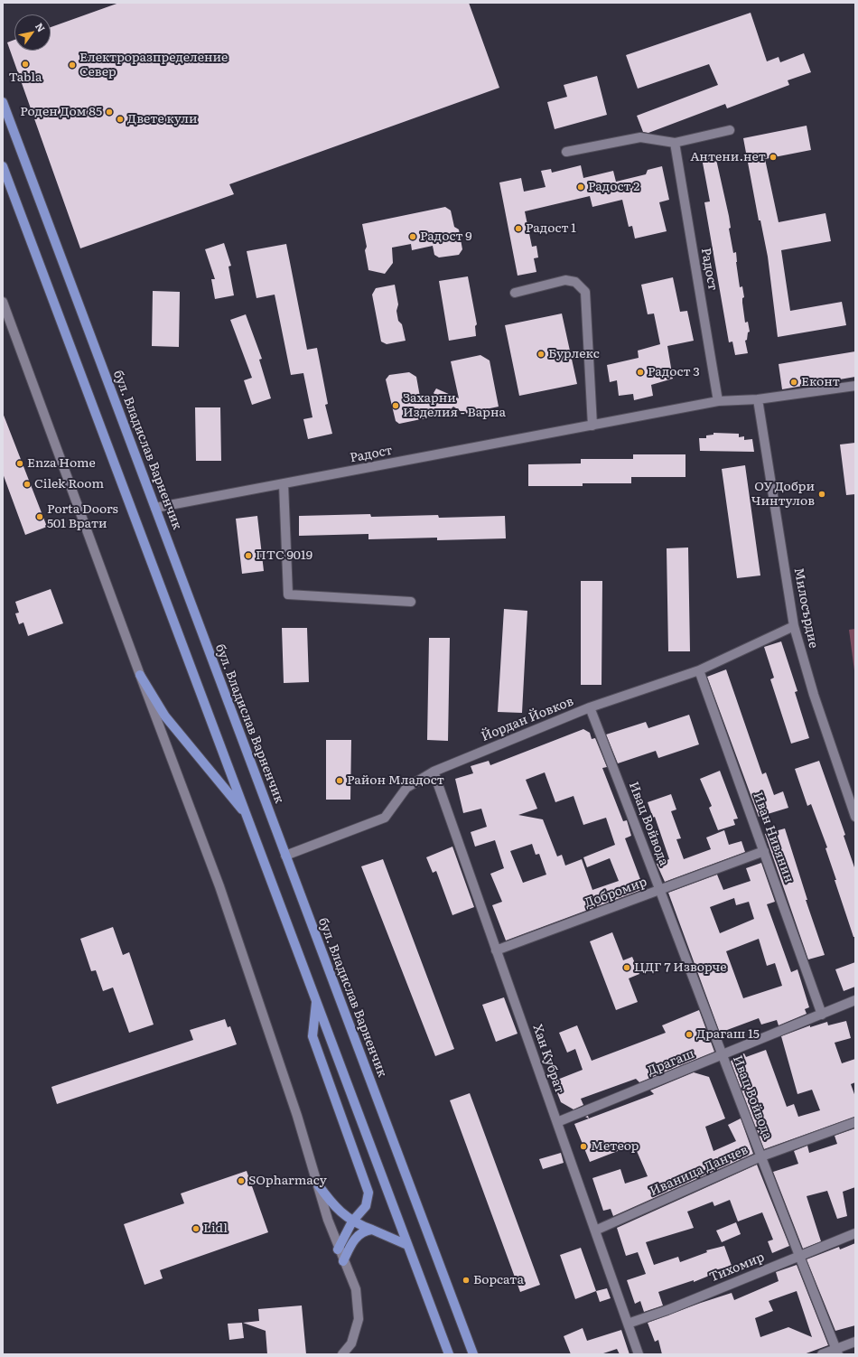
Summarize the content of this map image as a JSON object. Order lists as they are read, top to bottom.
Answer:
{
  "streets": {
    "main road": ["бул. Владислав Варненчик"],
    "street": [
      "Радост",
      "Милосърдие",
      "Йордан Йовков",
      "Ивац Войвода",
      "Иван Нивянин",
      "Добромир",
      "Хан Кубрат",
      "Драгаш",
      "Иваница Данчев",
      "Тихомир"
    ]
  },
  "crossings": [
    ["Радост", "бул. Владислав Варненчик"],
    ["Радост", "Милосърдие"],
    ["бул. Владислав Варненчик", "Йордан Йовков"],
    ["Милосърдие", "Йордан Йовков"],
    ["Йордан Йовков", "Ивац Войвода"],
    ["Йордан Йовков", "Иван Нивянин"],
    ["Йордан Йовков", "Хан Кубрат"],
    ["Ивац Войвода", "Добромир"],
    ["Ивац Войвода", "Драгаш"],
    ["Ивац Войвода", "Иваница Данчев"],
    ["Ивац Войвода", "Тихомир"],
    ["Иван Нивянин", "Добромир"],
    ["Иван Нивянин", "Драгаш"],
    ["Добромир", "Хан Кубрат"],
    ["Хан Кубрат", "Драгаш"],
    ["Хан Кубрат", "Иваница Данчев"],
    ["Хан Кубрат", "Тихомир"]
  ],
  "places": [
    "Tabla",
    "Електроразпределение Север",
    "Роден Дом 85",
    "Двете кули",
    "Антени.нет",
    "Радост 2",
    "Радост 1",
    "Радост 9",
    "Бурлекс",
    "Радост 3",
    "Еконт",
    "Захарни Изделия - Варна",
    "Enza Home",
    "Cilek Room",
    "ОУ Добри Чинтулов",
    "Porta Doors 501 Врати",
    "ПТС 9019",
    "Район Младост",
    "ЦДГ 7 Изворче",
    "Драгаш 15",
    "Метеор",
    "SOpharmacy",
    "Lidl",
    "Борсата"
  ],
  "north": "top right"
}
